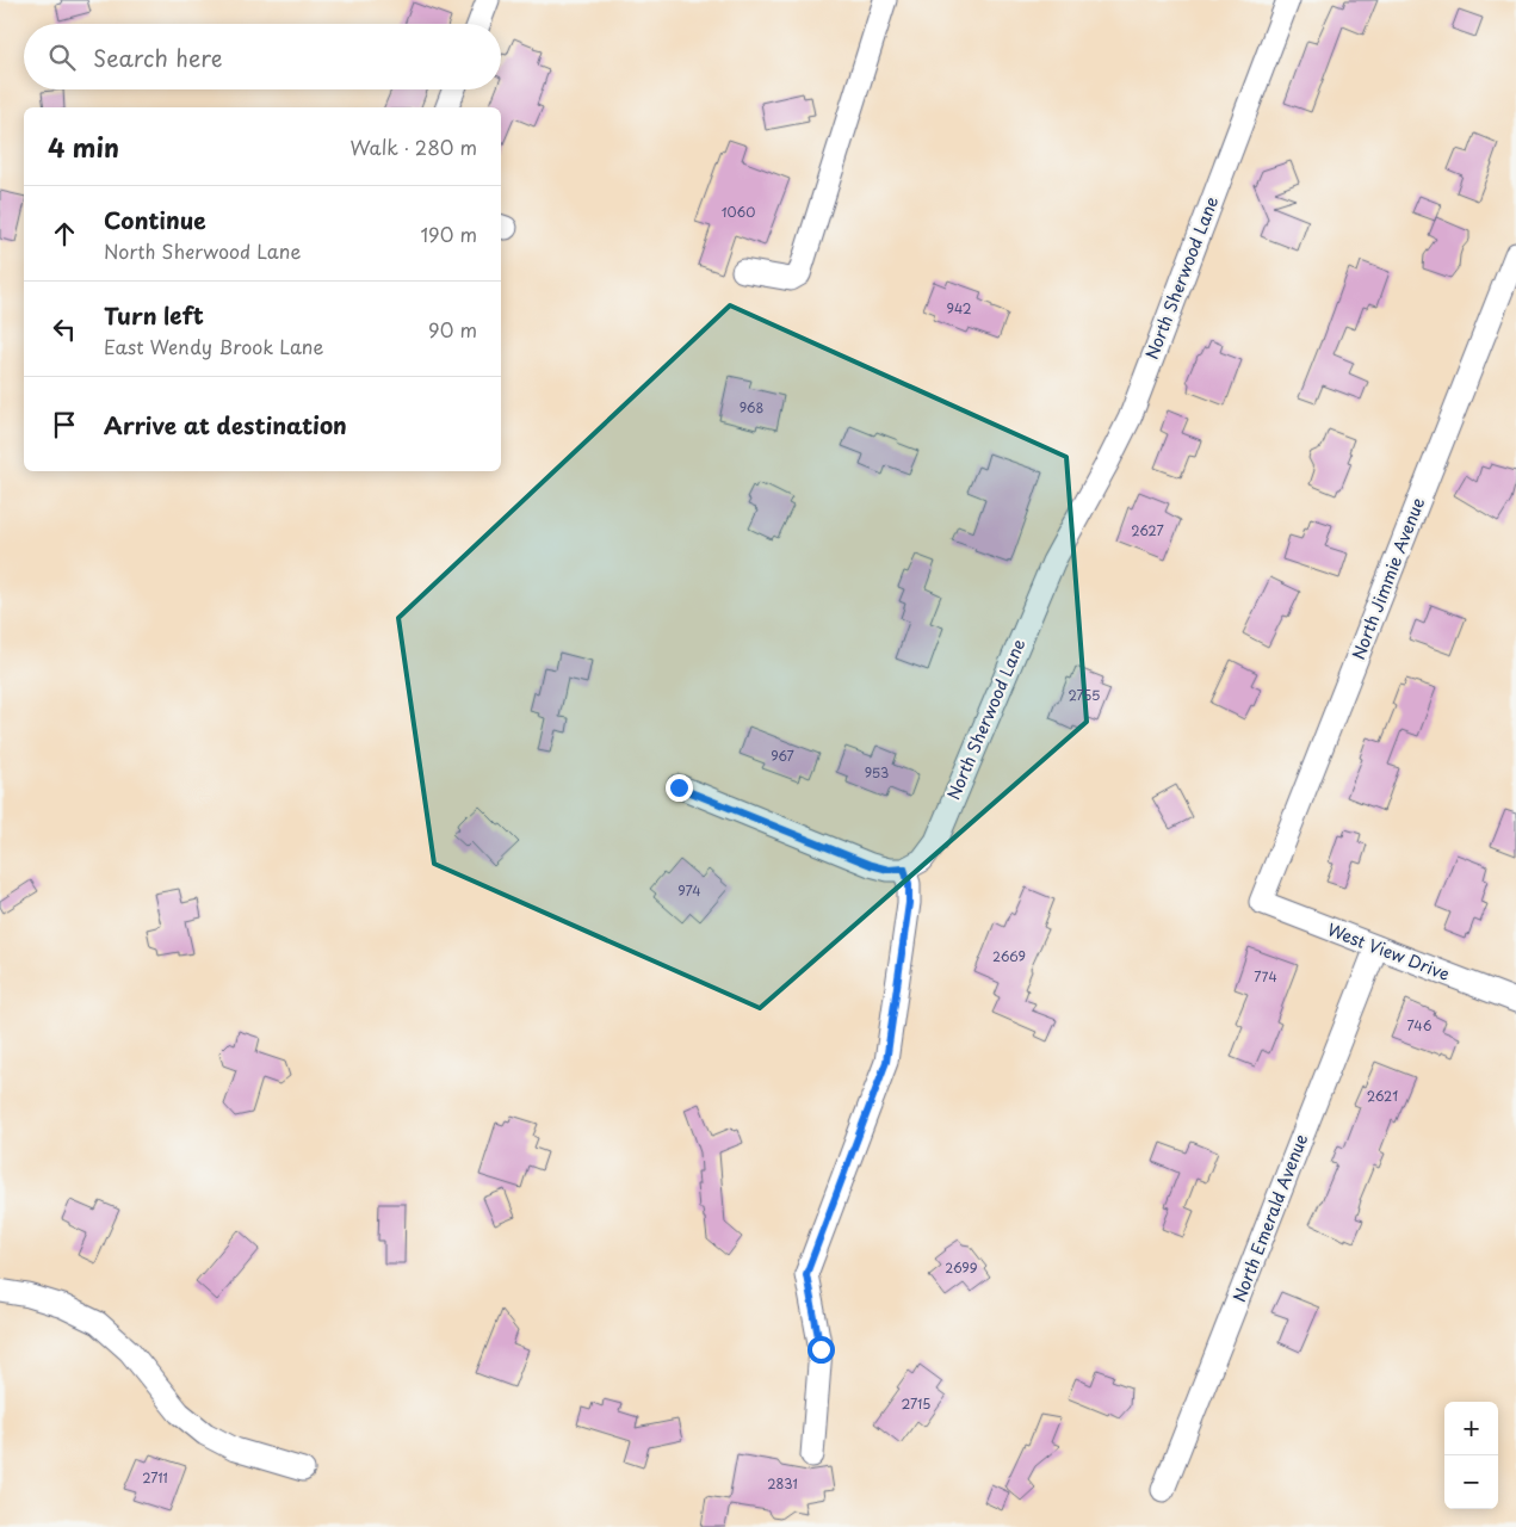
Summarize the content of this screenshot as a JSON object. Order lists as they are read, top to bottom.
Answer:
{
  "streets": {
    "street": [
      "North Sherwood Lane",
      "North Jimmie Avenue",
      "West View Drive",
      "North Emerald Avenue"
    ]
  },
  "crossings": [
    ["North Jimmie Avenue", "West View Drive"],
    ["West View Drive", "North Emerald Avenue"]
  ],
  "house_numbers": [
    "1060",
    "942",
    "968",
    "2627",
    "2755",
    "967",
    "953",
    "974",
    "2669",
    "774",
    "746",
    "2621",
    "2699",
    "2715",
    "2711",
    "2831"
  ],
  "page": {
    "search": "Search here",
    "heading": ["4 min", "Walk · 280 m"],
    "list": [
      ["Continue", "North Sherwood Lane", "190 m"],
      ["Turn left", "East Wendy Brook Lane", "90 m"],
      "Arrive at destination"
    ],
    "map_buttons": ["+", "−"]
  }
}
